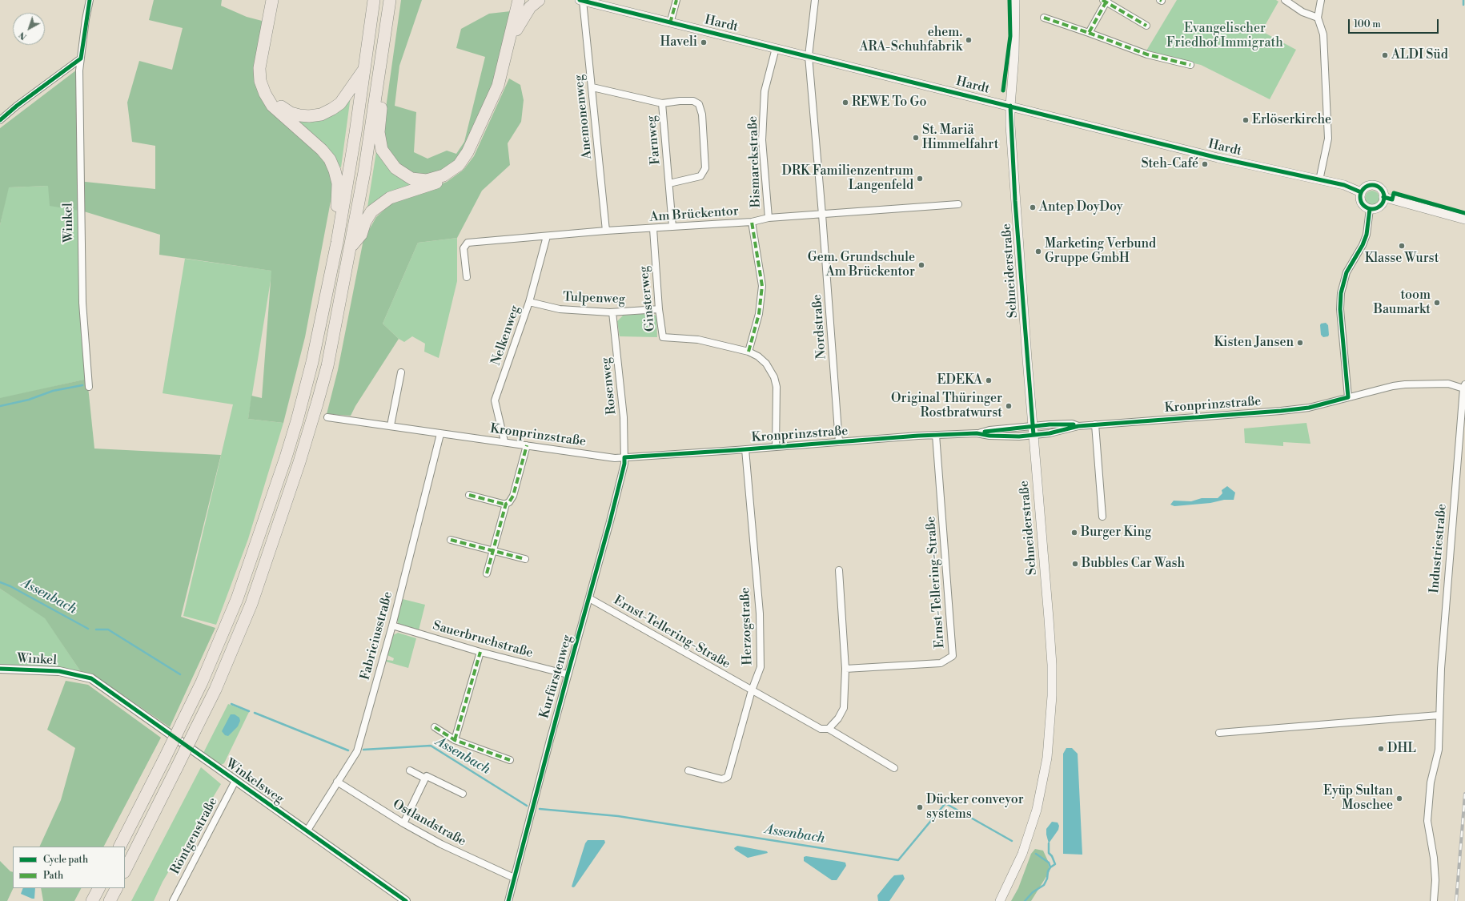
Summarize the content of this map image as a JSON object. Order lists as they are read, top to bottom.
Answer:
{
  "streets": {
    "main road": ["Hardt", "Schneiderstraße"],
    "street": [
      "Anemonenweg",
      "Farnweg",
      "Bismarckstraße",
      "Am Brückentor",
      "Winkel",
      "Tulpenweg",
      "Ginsterweg",
      "Nordstraße",
      "Nelkenweg",
      "Rosenweg",
      "Kronprinzstraße",
      "Industriestraße",
      "Ernst-Tellering-Straße",
      "Herzogstraße",
      "Fabriciusstraße",
      "Sauerbruchstraße",
      "Kurfürstenweg",
      "Winkelsweg",
      "Ostlandstraße",
      "Röntgenstraße"
    ]
  },
  "crossings": [
    ["Hardt", "Anemonenweg"],
    ["Hardt", "Bismarckstraße"],
    ["Hardt", "Schneiderstraße"],
    ["Hardt", "Nordstraße"],
    ["Anemonenweg", "Farnweg"],
    ["Anemonenweg", "Am Brückentor"],
    ["Farnweg", "Am Brückentor"],
    ["Bismarckstraße", "Am Brückentor"],
    ["Bismarckstraße", "Ginsterweg"],
    ["Am Brückentor", "Ginsterweg"],
    ["Am Brückentor", "Nordstraße"],
    ["Am Brückentor", "Nelkenweg"],
    ["Winkel", "Winkelsweg"],
    ["Schneiderstraße", "Kronprinzstraße"],
    ["Tulpenweg", "Ginsterweg"],
    ["Tulpenweg", "Nelkenweg"],
    ["Tulpenweg", "Rosenweg"],
    ["Nordstraße", "Kronprinzstraße"],
    ["Nelkenweg", "Kronprinzstraße"],
    ["Rosenweg", "Kronprinzstraße"],
    ["Rosenweg", "Kurfürstenweg"],
    ["Kronprinzstraße", "Industriestraße"],
    ["Kronprinzstraße", "Ernst-Tellering-Straße"],
    ["Kronprinzstraße", "Herzogstraße"],
    ["Kronprinzstraße", "Fabriciusstraße"],
    ["Kronprinzstraße", "Kurfürstenweg"],
    ["Ernst-Tellering-Straße", "Herzogstraße"],
    ["Ernst-Tellering-Straße", "Kurfürstenweg"],
    ["Fabriciusstraße", "Sauerbruchstraße"],
    ["Fabriciusstraße", "Winkelsweg"],
    ["Fabriciusstraße", "Ostlandstraße"],
    ["Sauerbruchstraße", "Kurfürstenweg"],
    ["Kurfürstenweg", "Ostlandstraße"],
    ["Winkelsweg", "Röntgenstraße"]
  ],
  "water": ["Assenbach"],
  "parks": ["Evangelischer Friedhof Immigrath"],
  "places": [
    "ehem. ARA-Schuhfabrik",
    "Haveli",
    "ALDI Süd",
    "REWE To Go",
    "Erlöserkirche",
    "St. Mariä Himmelfahrt",
    "Steh-Café",
    "DRK Familienzentrum Langenfeld",
    "Antep DoyDoy",
    "Klasse Wurst",
    "Marketing Verbund Gruppe GmbH",
    "Gem. Grundschule Am Brückentor",
    "toom Baumarkt",
    "Kisten Jansen",
    "EDEKA",
    "Original Thüringer Rostbratwurst",
    "Burger King",
    "Bubbles Car Wash",
    "DHL",
    "Eyüp Sultan Moschee",
    "Dücker conveyor systems"
  ],
  "legend": ["Cycle path", "Path"],
  "scale_bar": "100 m",
  "north": "bottom left"
}
